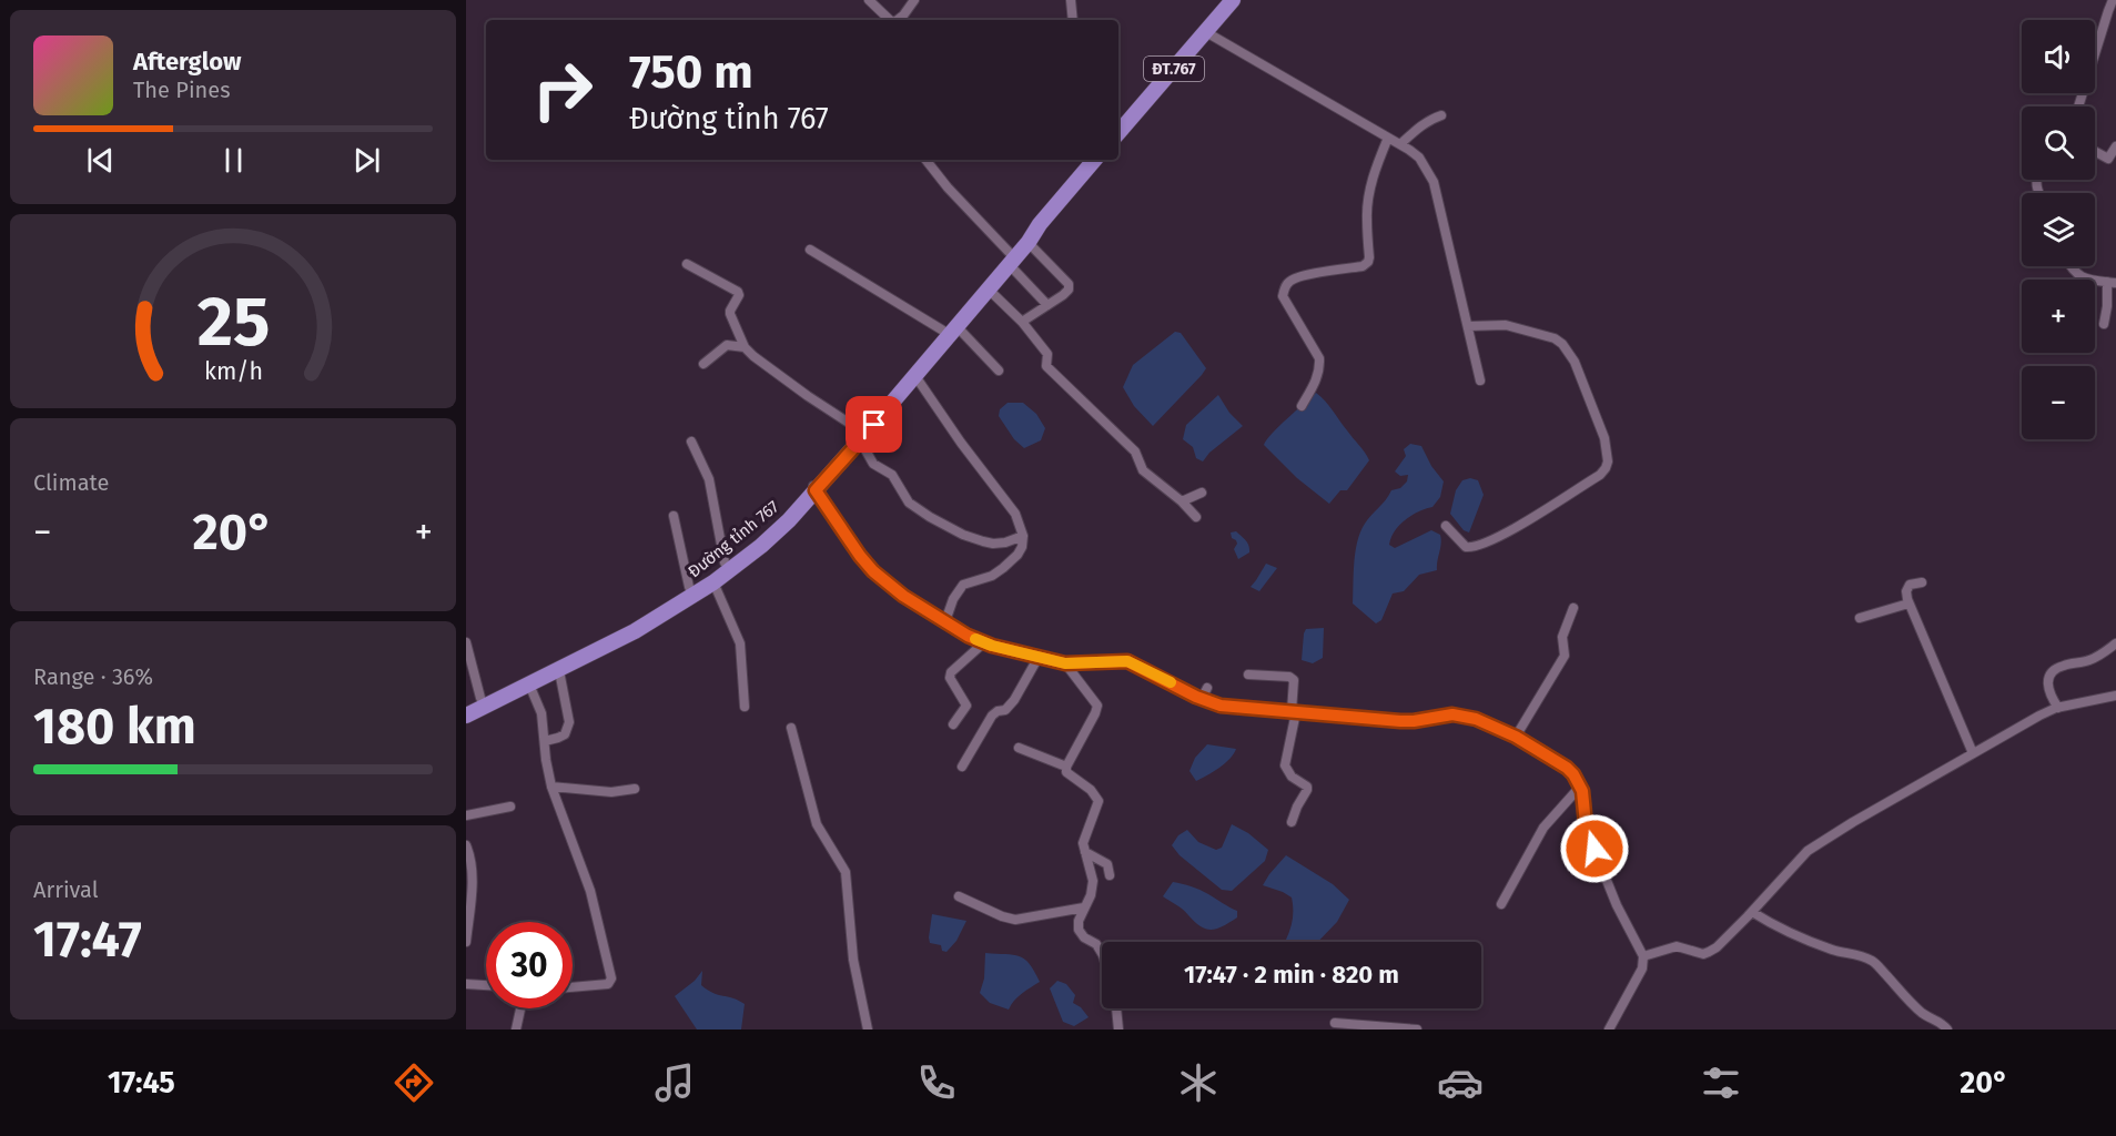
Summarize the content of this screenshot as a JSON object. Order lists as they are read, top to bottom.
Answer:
{
  "streets": {
    "main road": ["ĐT.767", "Đường tỉnh 767"]
  },
  "page": {
    "map_buttons": ["+", "−"],
    "turn": ["750 m", "Đường tỉnh 767"],
    "song": ["Afterglow", "The Pines"],
    "tile": [
      "Climate",
      ["Range · 36%", "180 km"],
      ["Arrival", "17:47"]
    ],
    "heat": ["−", "20°", "+"],
    "limit": "30",
    "trip": "17:47 · 2 min · 820 m",
    "tabs": ["17:45", "20°"],
    "gauge": ["25", "km/h"]
  }
}
